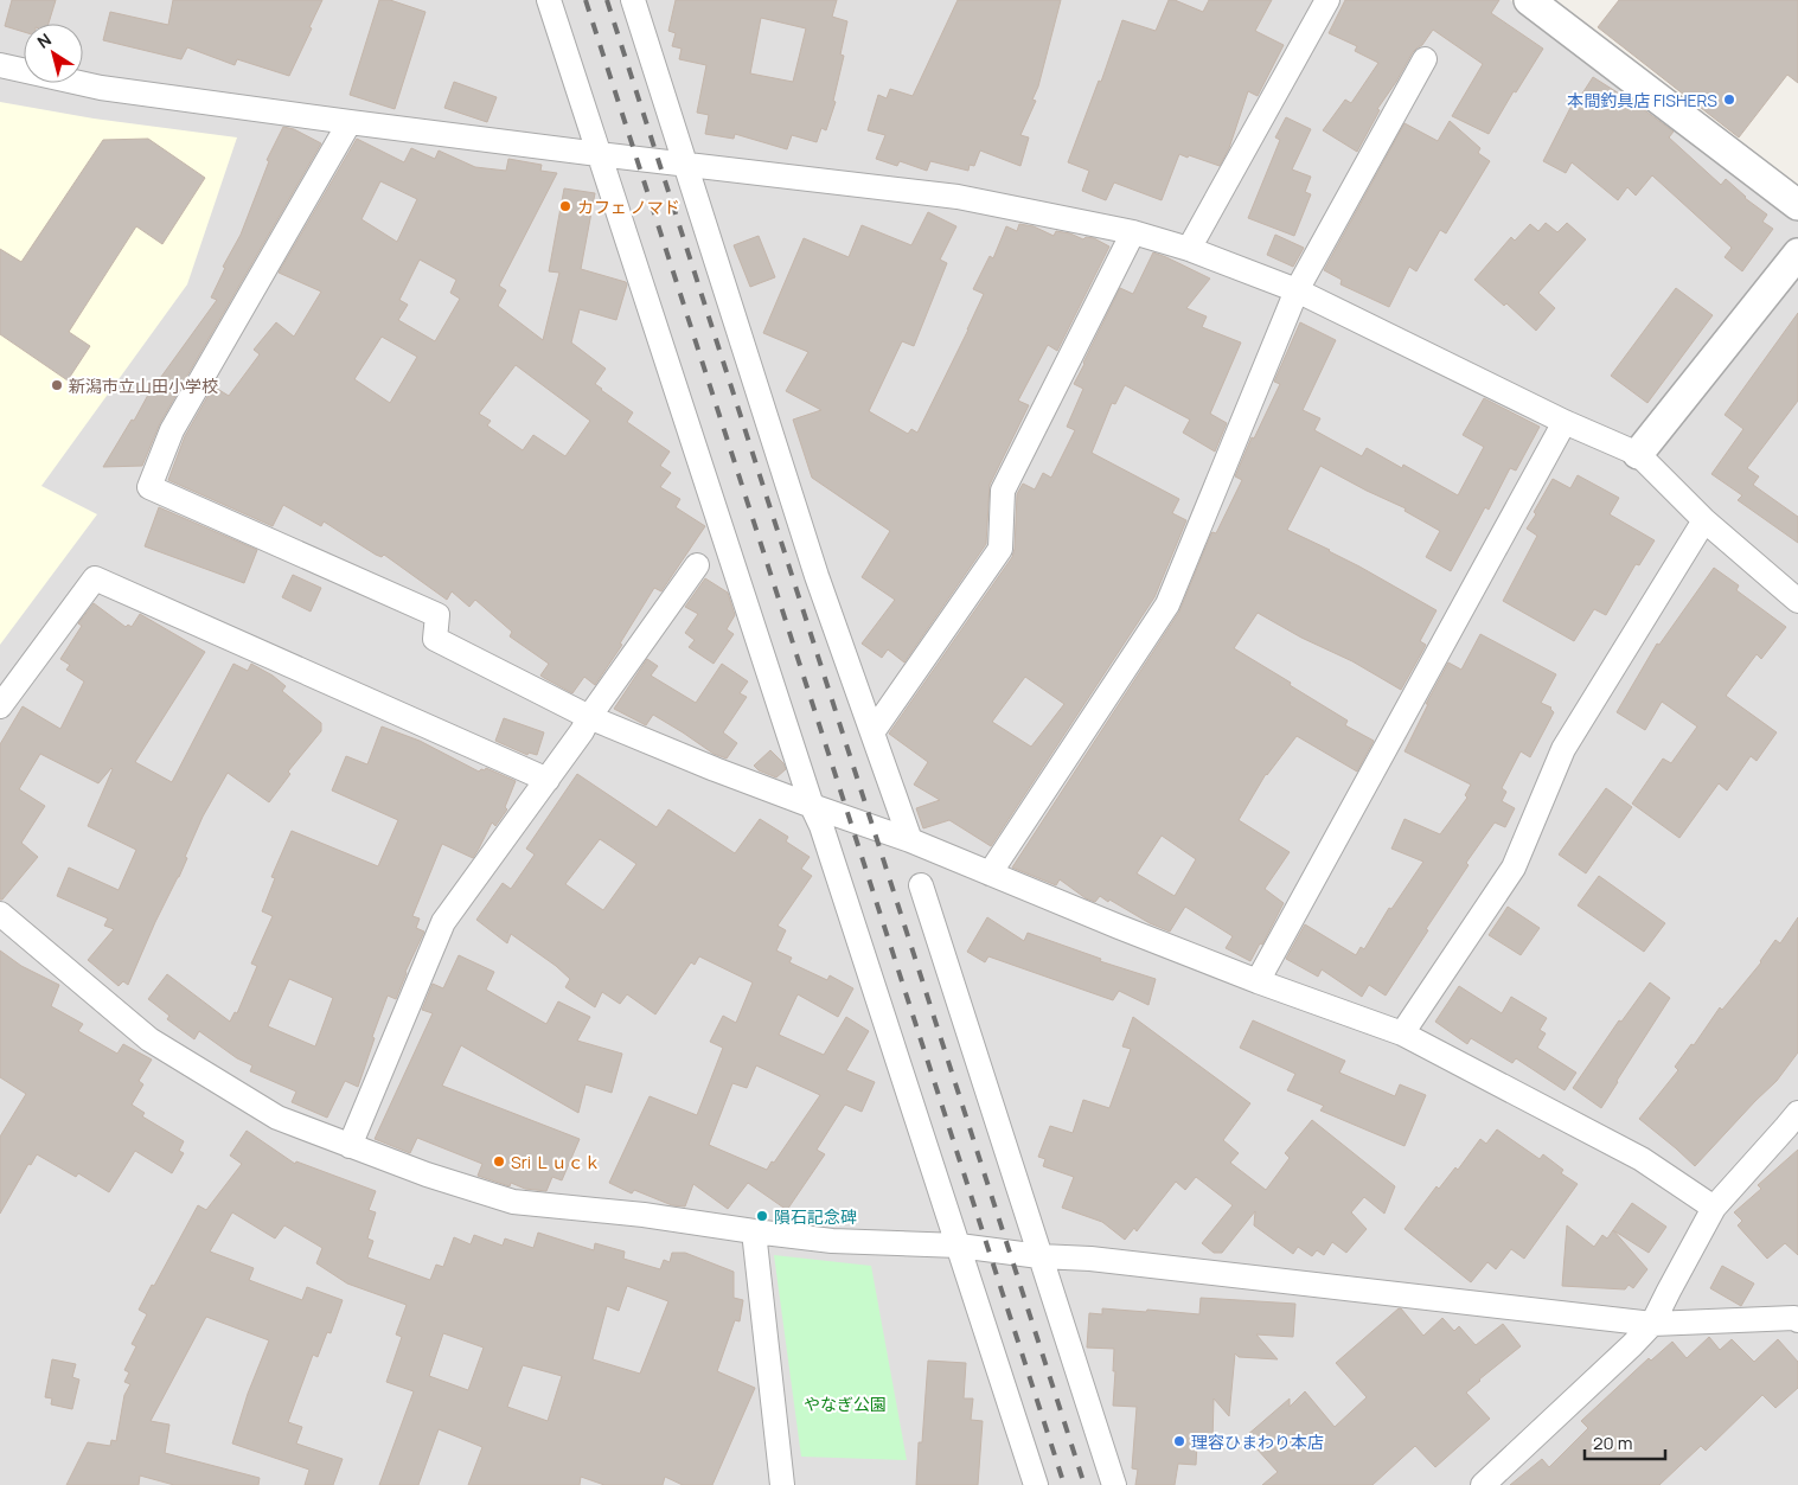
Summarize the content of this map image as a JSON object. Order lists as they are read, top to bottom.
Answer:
{
  "parks": ["やなぎ公園"],
  "places": [
    "本間釣具店 FISHERS",
    "カフェ ノマド",
    "新潟市立山田小学校",
    "Sri Ｌｕｃｋ",
    "隕石記念碑",
    "理容ひまわり本店"
  ],
  "scale_bar": "20 m",
  "north": "top left"
}
